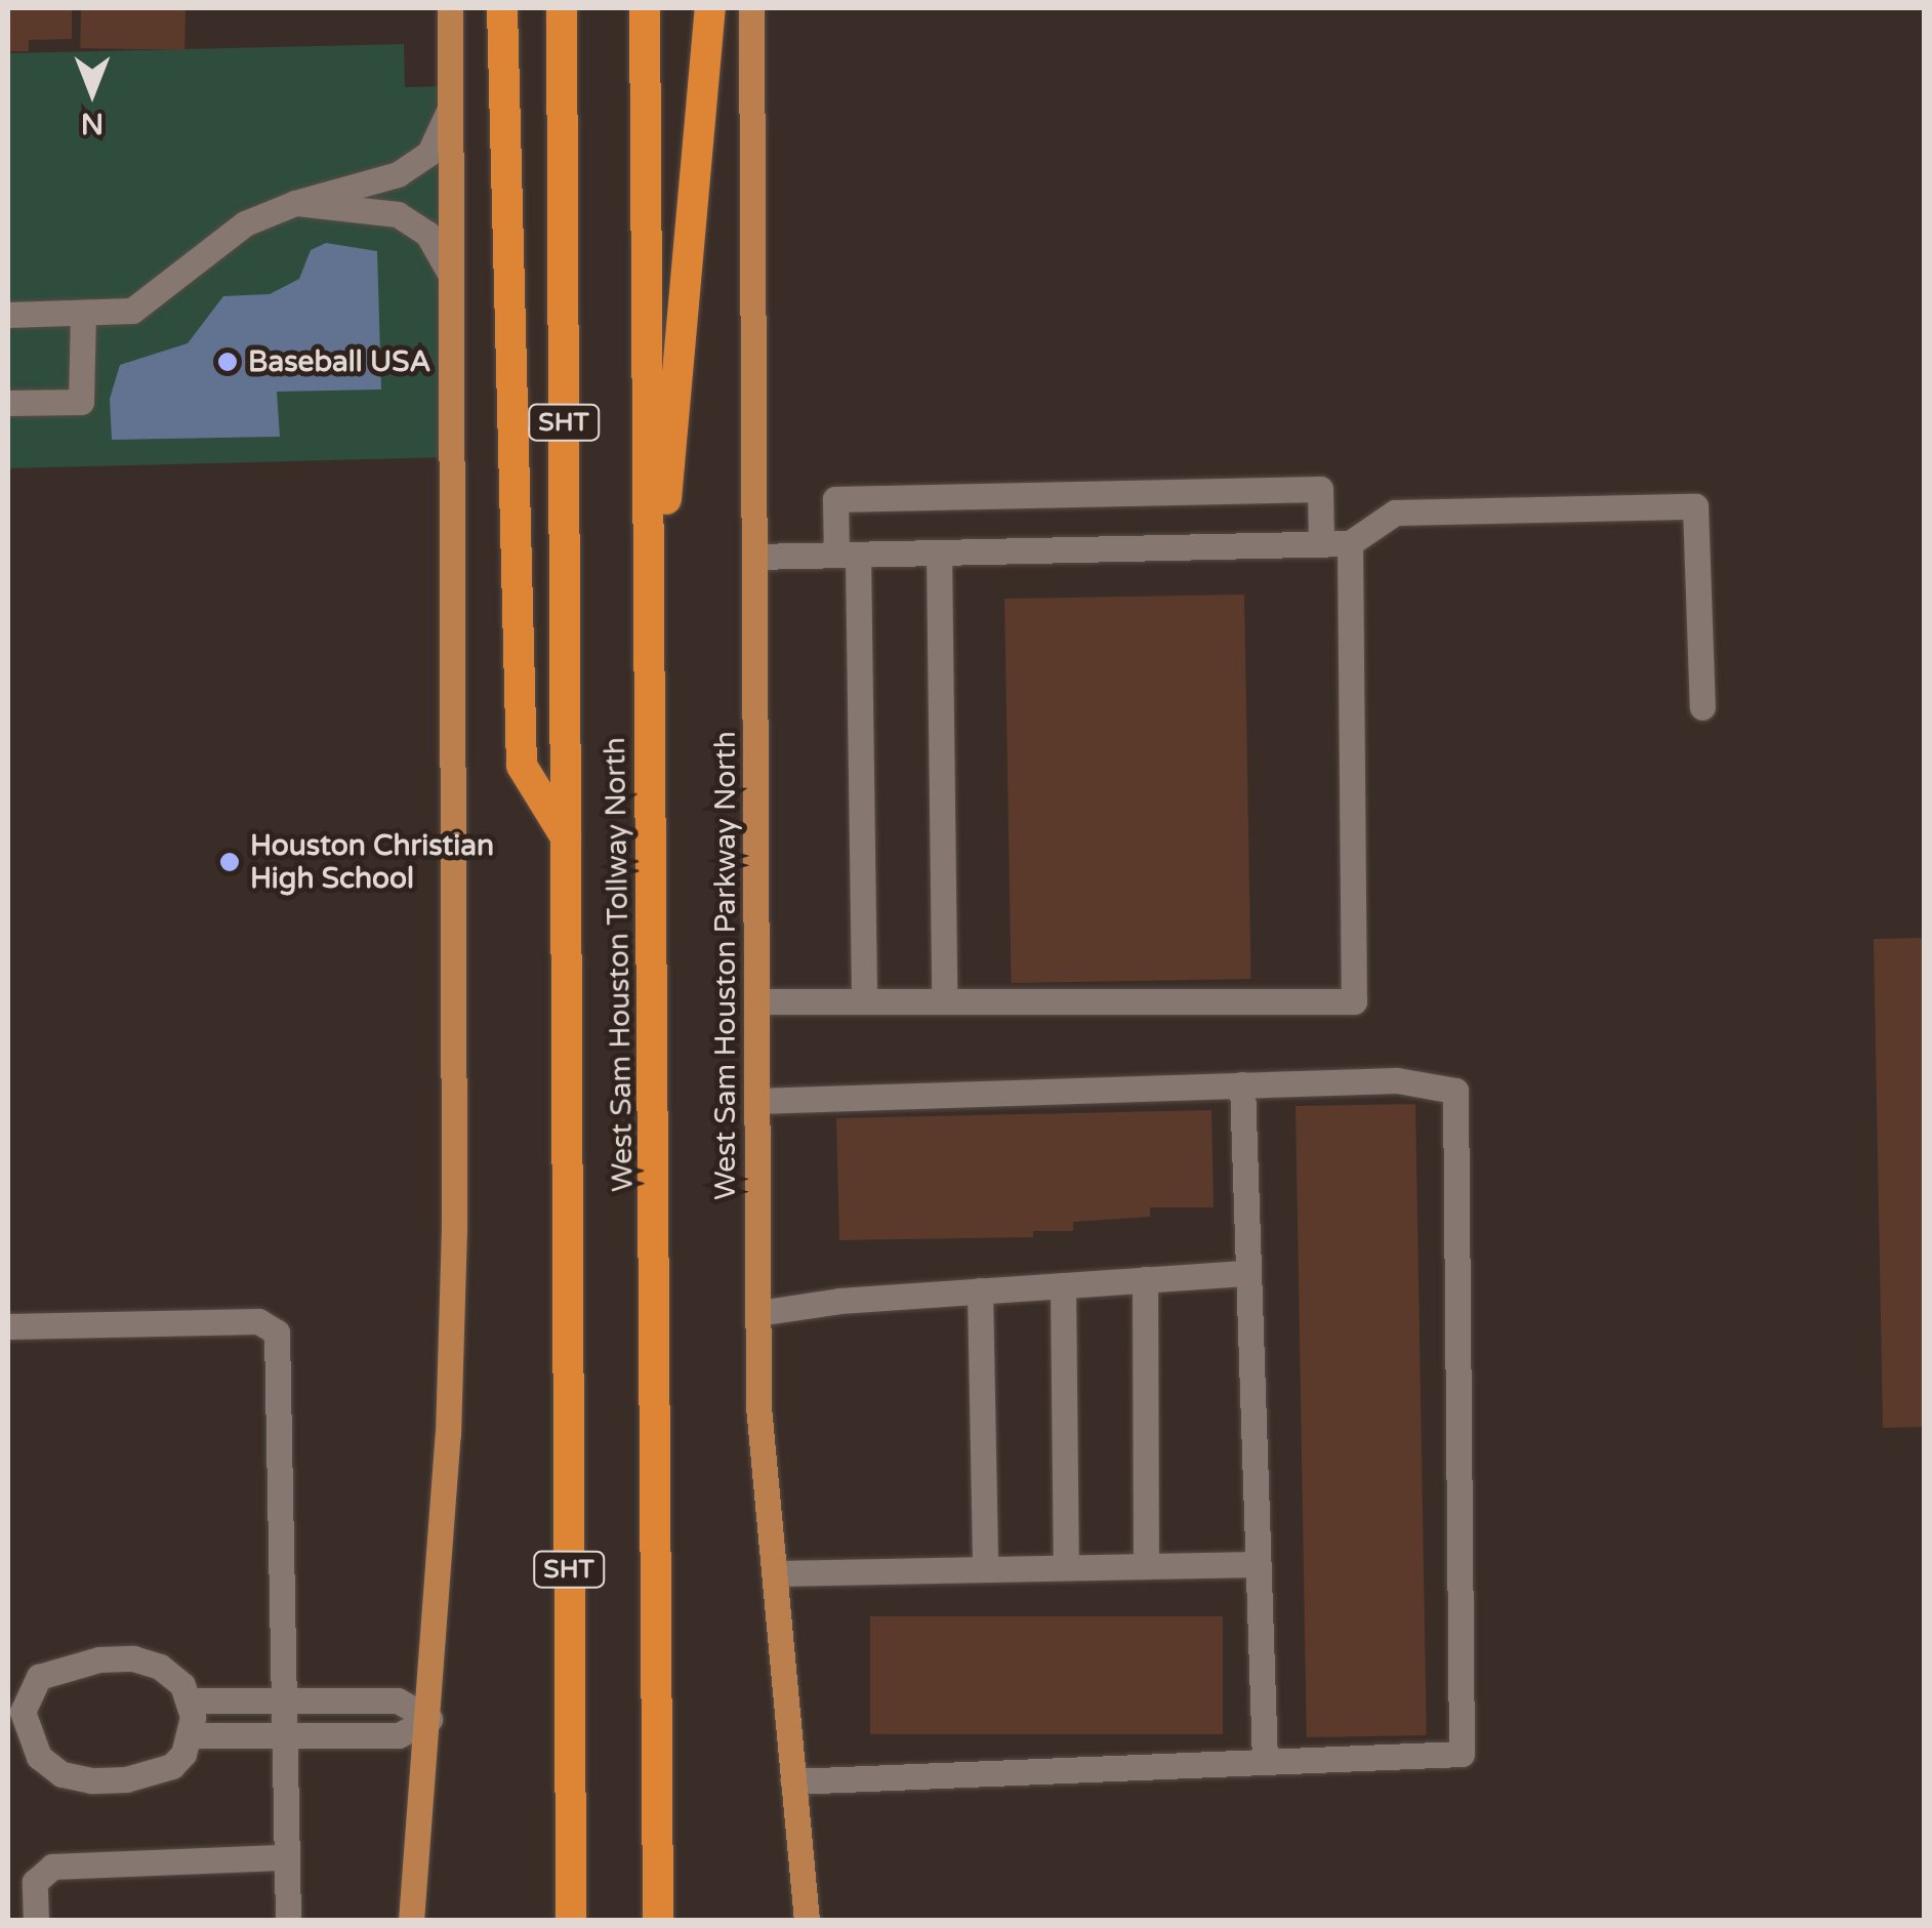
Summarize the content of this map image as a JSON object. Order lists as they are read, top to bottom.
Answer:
{
  "streets": {
    "highway": ["SHT", "West Sam Houston Tollway North"],
    "main road": ["West Sam Houston Parkway North"]
  },
  "places": ["Baseball USA", "Houston Christian High School"],
  "north": "bottom"
}
